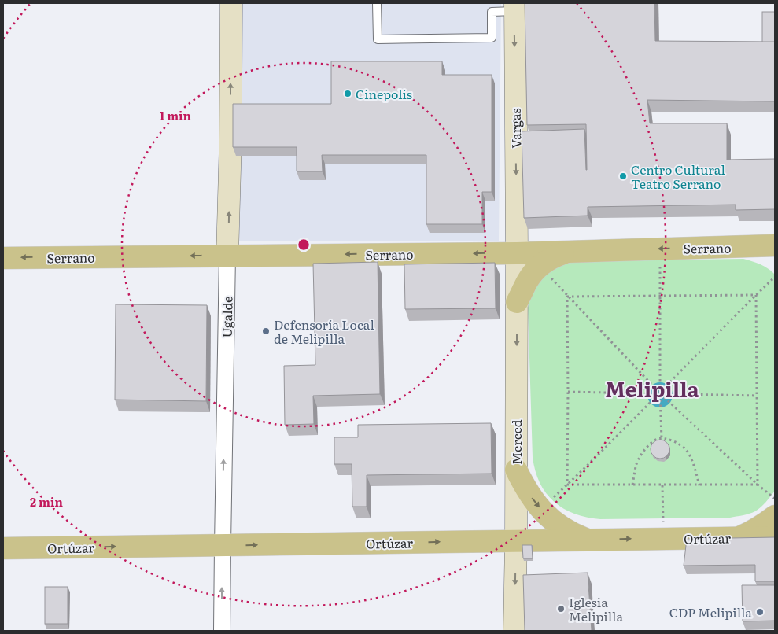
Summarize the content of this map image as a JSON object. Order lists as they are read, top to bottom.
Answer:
{
  "streets": {
    "main road": [
      "Vargas",
      "Serrano",
      "Ugalde",
      "Merced",
      "Ortúzar"
    ]
  },
  "crossings": [
    ["Vargas", "Serrano"],
    ["Vargas", "Merced"],
    ["Serrano", "Ugalde"],
    ["Serrano", "Merced"],
    ["Ugalde", "Ortúzar"],
    ["Merced", "Ortúzar"]
  ],
  "one_way": [
    "Vargas",
    "Serrano",
    "Ugalde",
    "Merced",
    "Ortúzar"
  ],
  "districts": ["Melipilla"],
  "places": [
    "Cinepolis",
    "Centro Cultural Teatro Serrano",
    "Defensoría Local de Melipilla",
    "Iglesia Melipilla",
    "CDP Melipilla"
  ],
  "rings": ["1 min", "2 min"]
}
